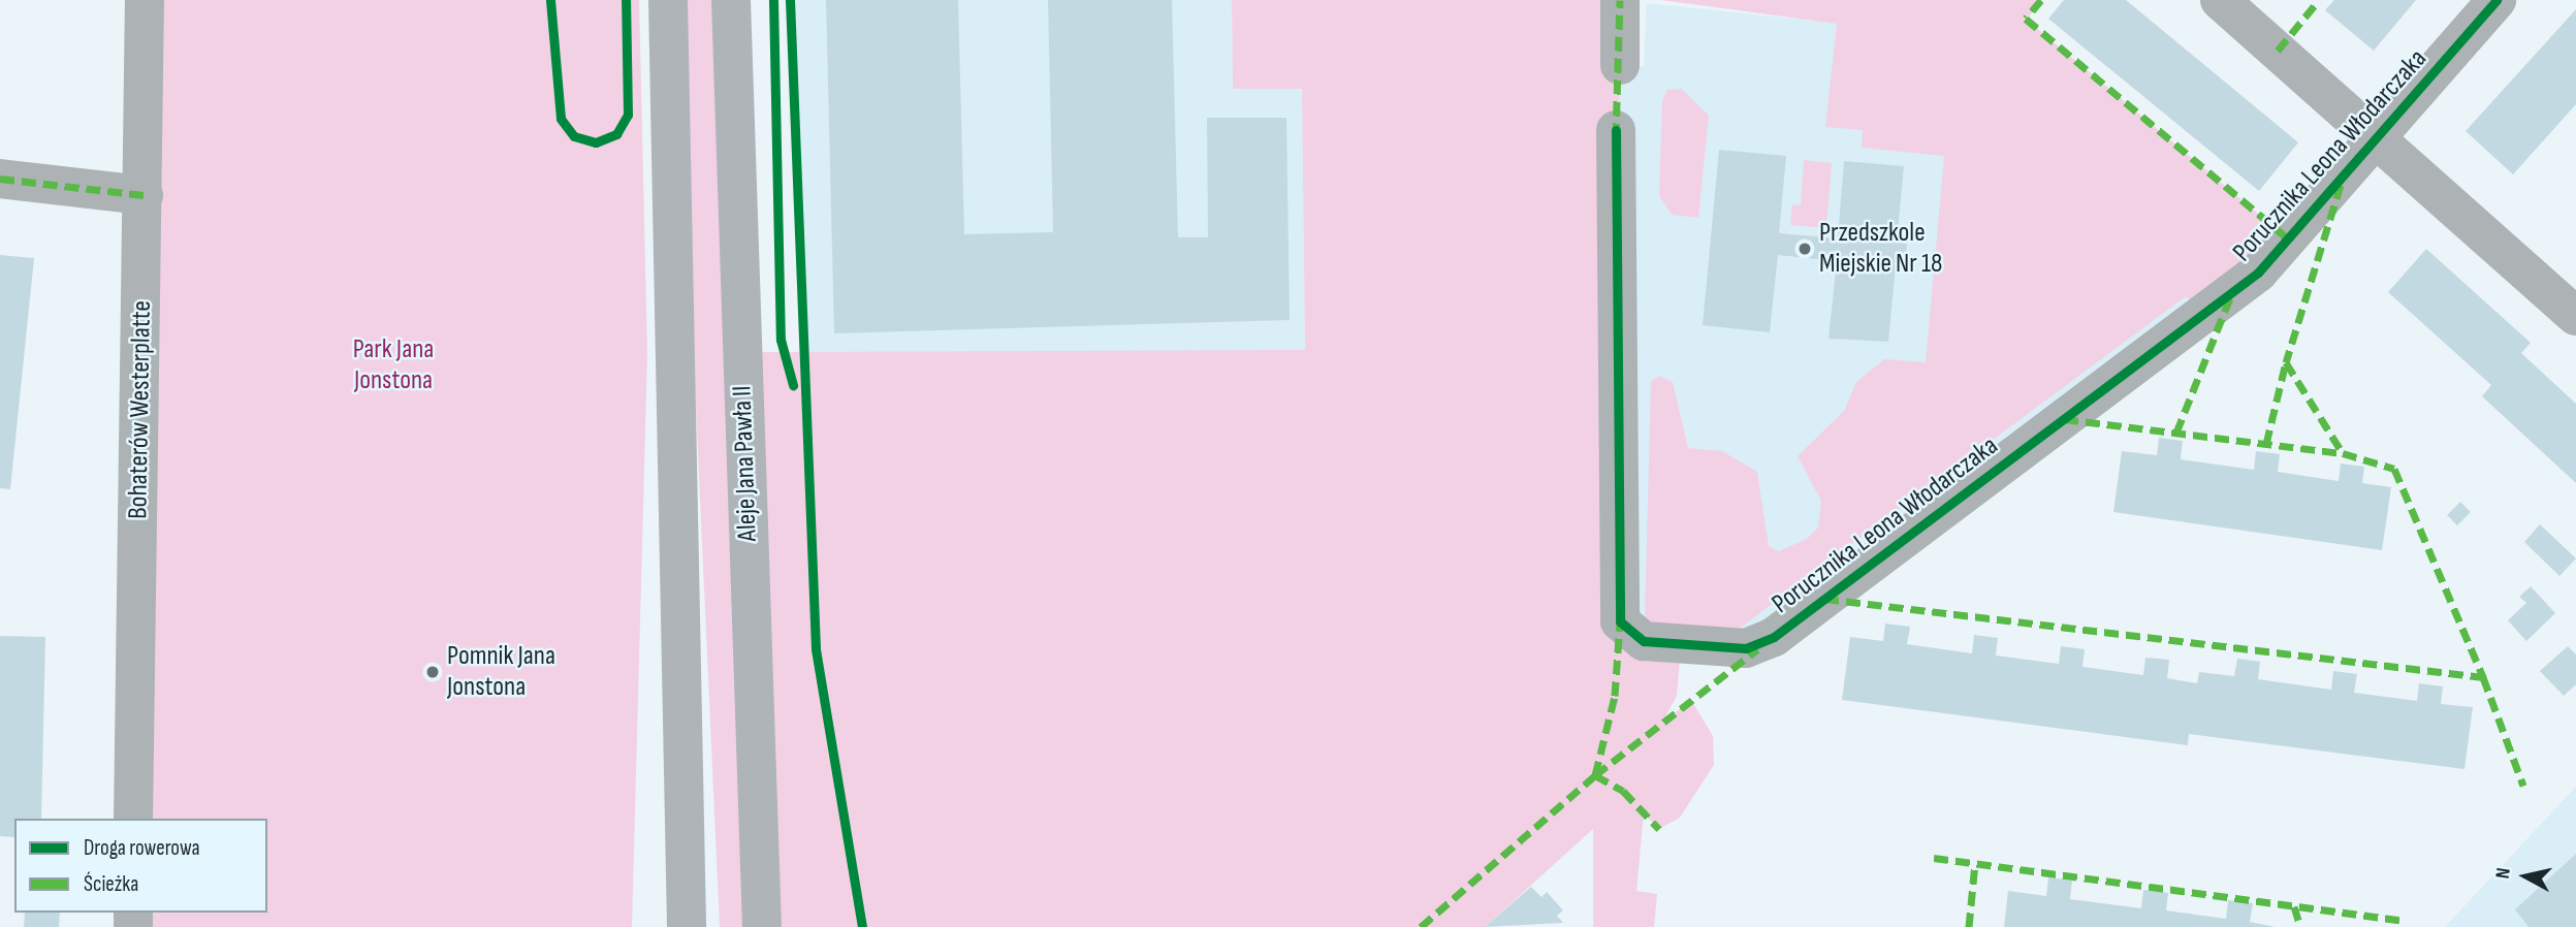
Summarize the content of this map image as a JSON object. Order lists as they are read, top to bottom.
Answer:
{
  "streets": {
    "main road": ["Aleje Jana Pawła II"],
    "street": ["Porucznika Leona Włodarczaka", "Bohaterów Westerplatte"]
  },
  "parks": ["Park Jana Jonstona"],
  "places": ["Przedszkole Miejskie Nr 18", "Pomnik Jana Jonstona"],
  "legend": ["Droga rowerowa", "Ścieżka"],
  "north": "left"
}
